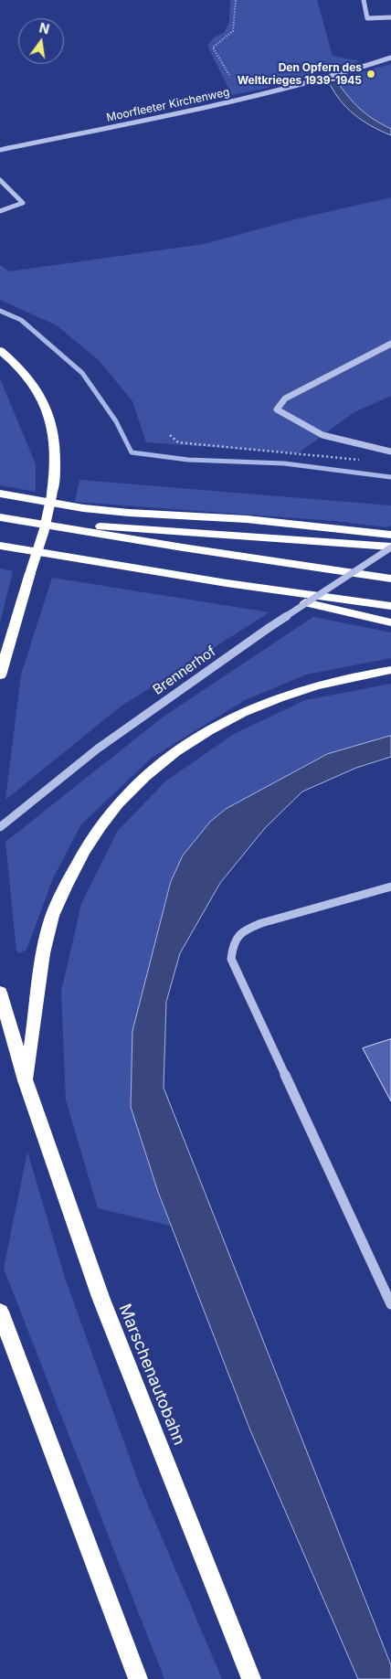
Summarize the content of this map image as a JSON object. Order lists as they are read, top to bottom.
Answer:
{
  "streets": {
    "highway": ["Marschenautobahn"],
    "street": ["Moorfleeter Kirchenweg", "Brennerhof"]
  },
  "places": ["Den Opfern des Weltkrieges 1939-1945"],
  "north": "top"
}
